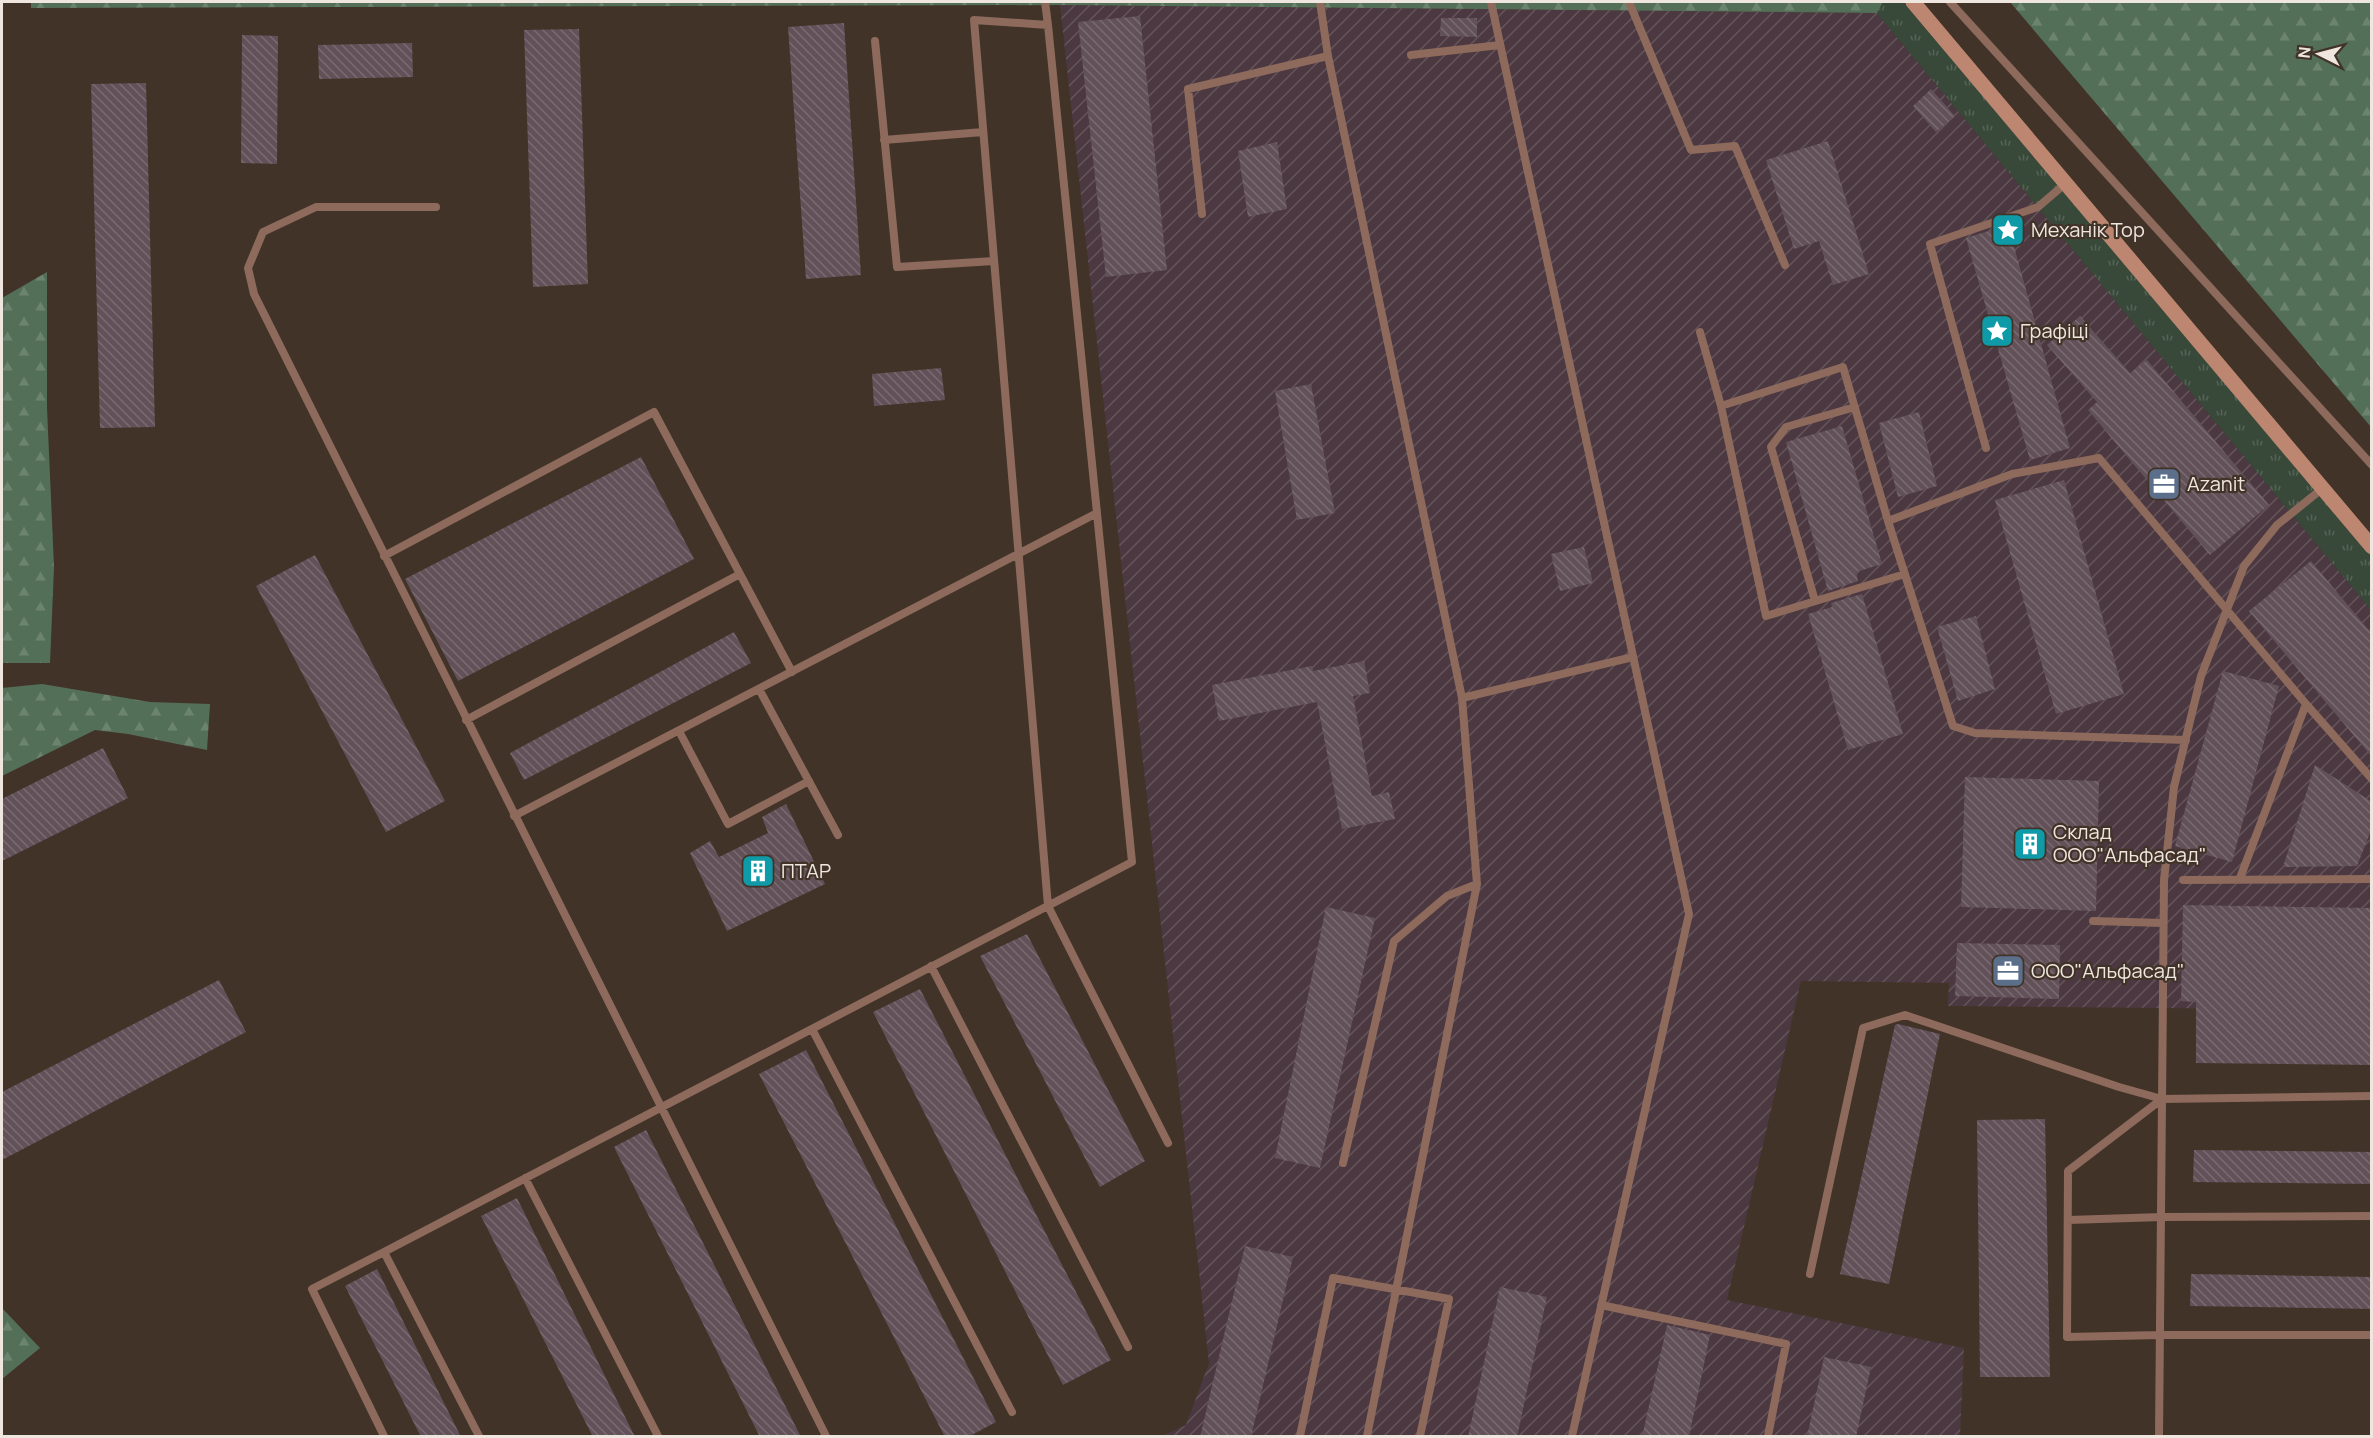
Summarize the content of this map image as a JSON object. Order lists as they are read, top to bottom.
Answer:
{
  "places": {
    "place": ["Механік Тор", "Графіці"],
    "office": ["Azanit", "ООО\"Альфасад\""],
    "building": ["Склад ООО\"Альфасад\"", "ПТАР"]
  },
  "north": "left"
}
